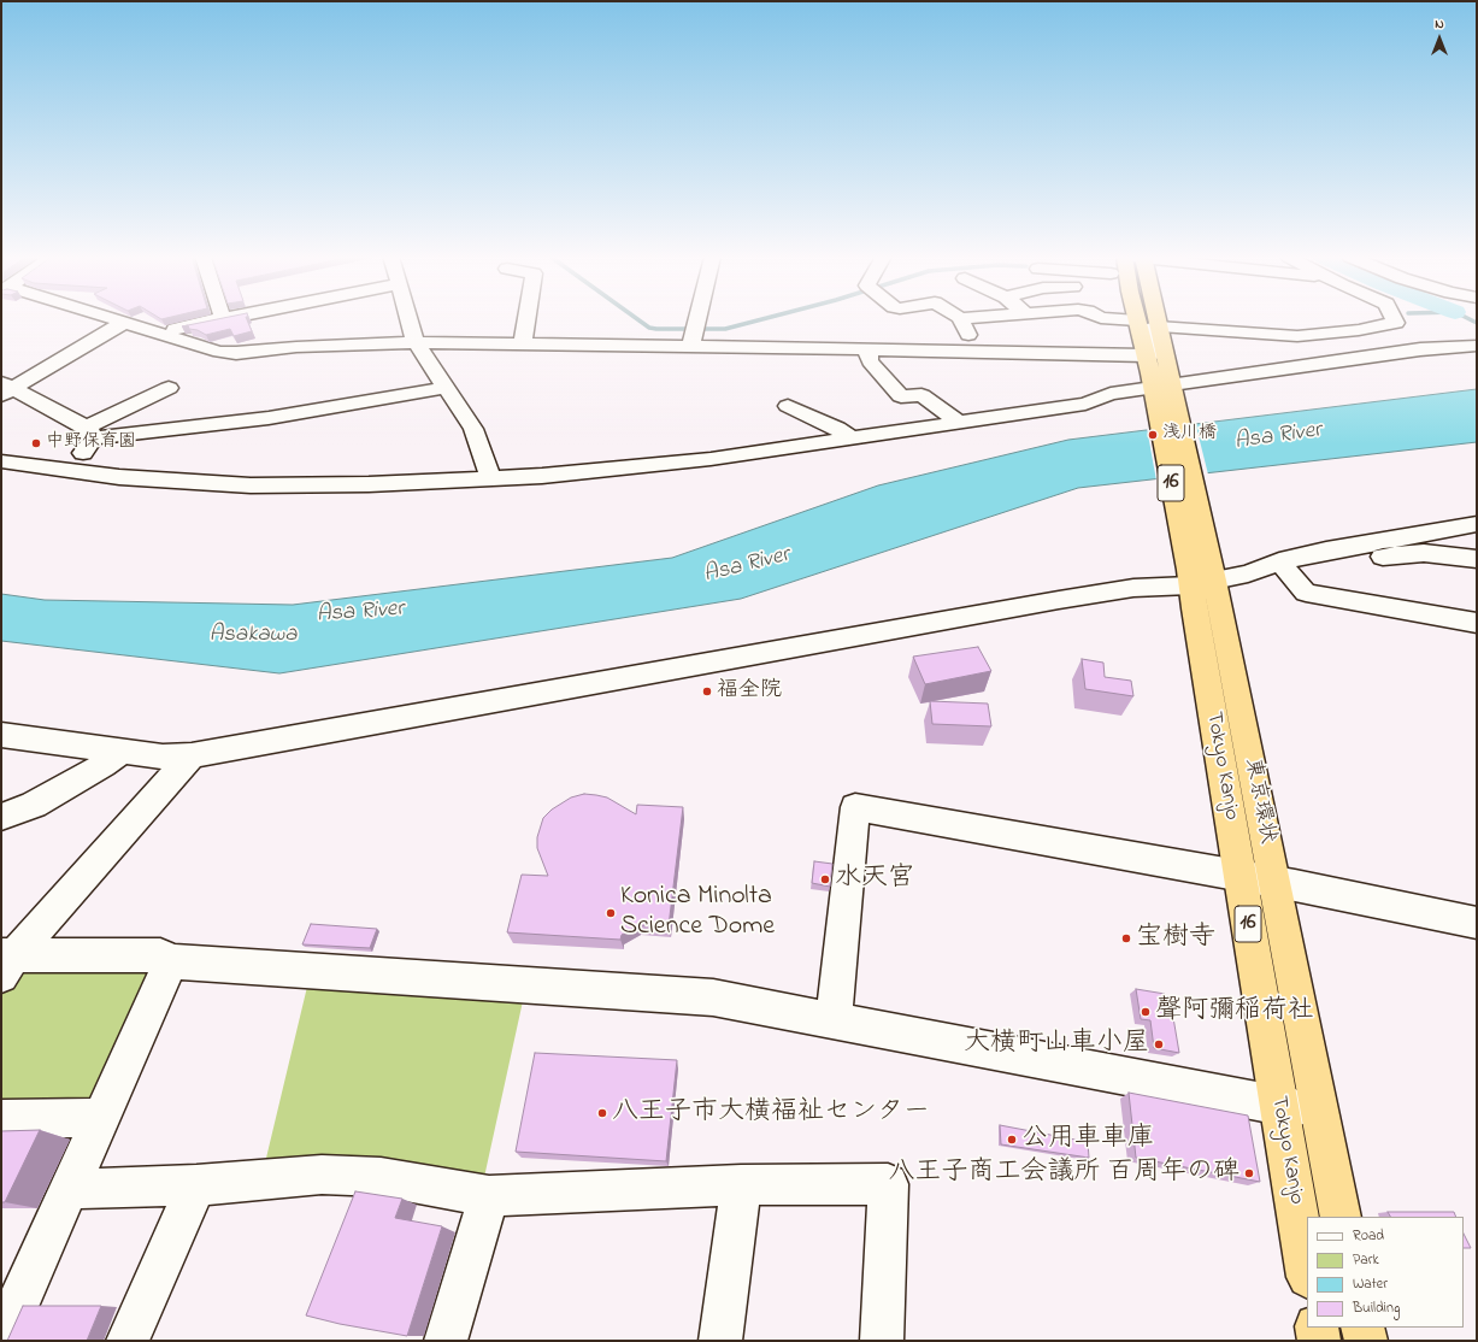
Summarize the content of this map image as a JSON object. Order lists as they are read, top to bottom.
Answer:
{
  "streets": {
    "highway": ["16", "Tokyo Kanjo", "東京環状"]
  },
  "crossings": [
    ["Tokyo Kanjo", "東京環状"]
  ],
  "water": ["Asa River", "Asakawa"],
  "places": [
    "浅川橋",
    "中野保育園",
    "福全院",
    "水天宮",
    "Konica Minolta Science Dome",
    "宝樹寺",
    "聲阿彌稲荷社",
    "大横町山車小屋",
    "八王子市大横福祉センター",
    "公用車車庫",
    "八王子商工会議所 百周年の碑"
  ],
  "legend": [
    "Road",
    "Park",
    "Water",
    "Building"
  ],
  "north": "top"
}
